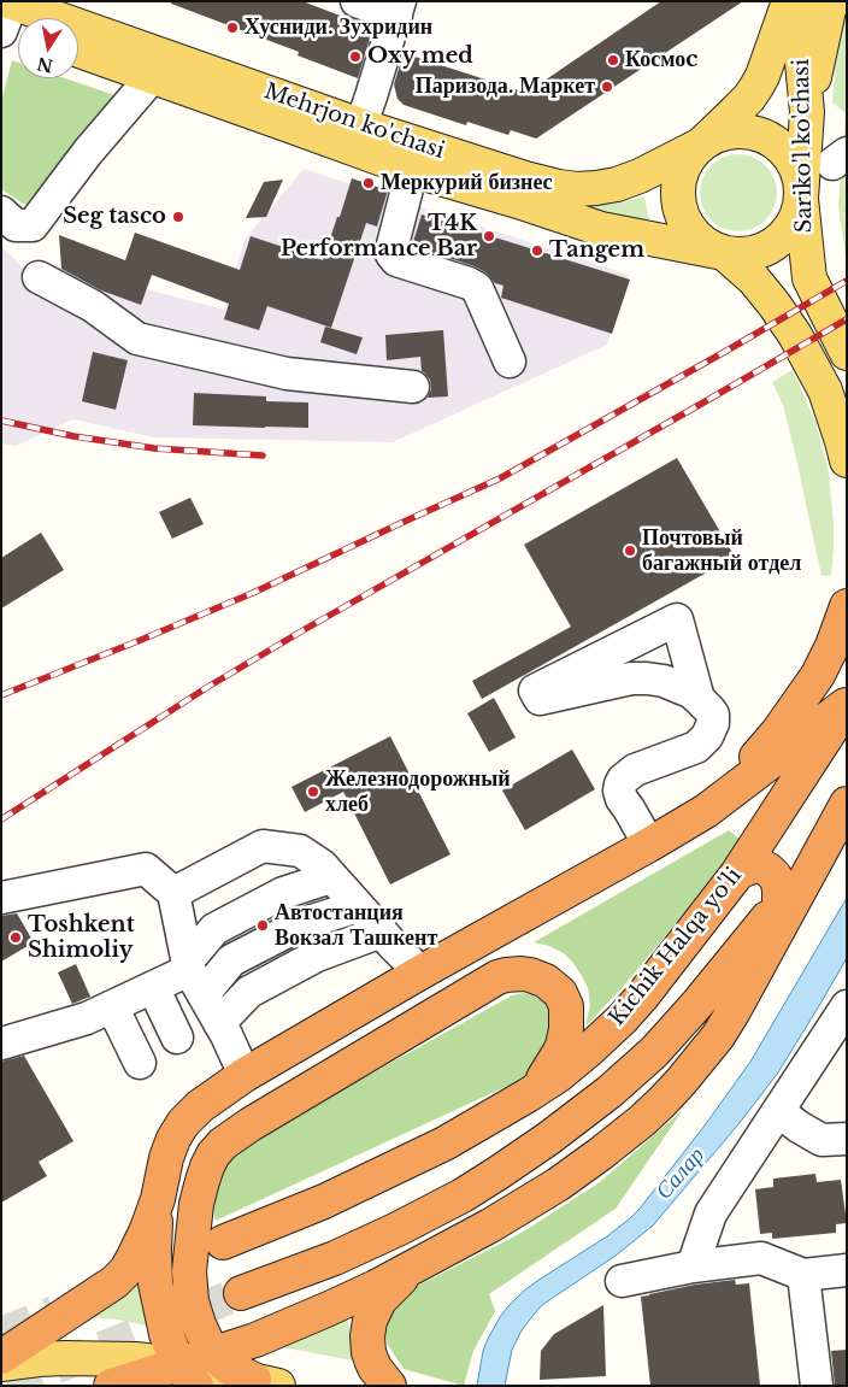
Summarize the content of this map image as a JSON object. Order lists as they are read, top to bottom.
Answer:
{
  "streets": {
    "highway": ["Kichik Halqa yo'li"],
    "main road": ["Mehrjon ko'chasi", "Sariko'l ko'chasi"]
  },
  "crossings": [
    ["Mehrjon ko'chasi", "Sariko'l ko'chasi"]
  ],
  "water": ["Салар"],
  "places": [
    "Хусниди. Зухридин",
    "Oxy med",
    "Космоc",
    "Паризода. Маркет",
    "Меркурий бизнес",
    "Seg tasco",
    "T4K Performance Bar",
    "Tangem",
    "Почтовый багажный отдел",
    "Железнодорожный хлеб",
    "Автостанция Вокзал Ташкент",
    "Toshkent Shimoliy"
  ],
  "north": "bottom"
}
